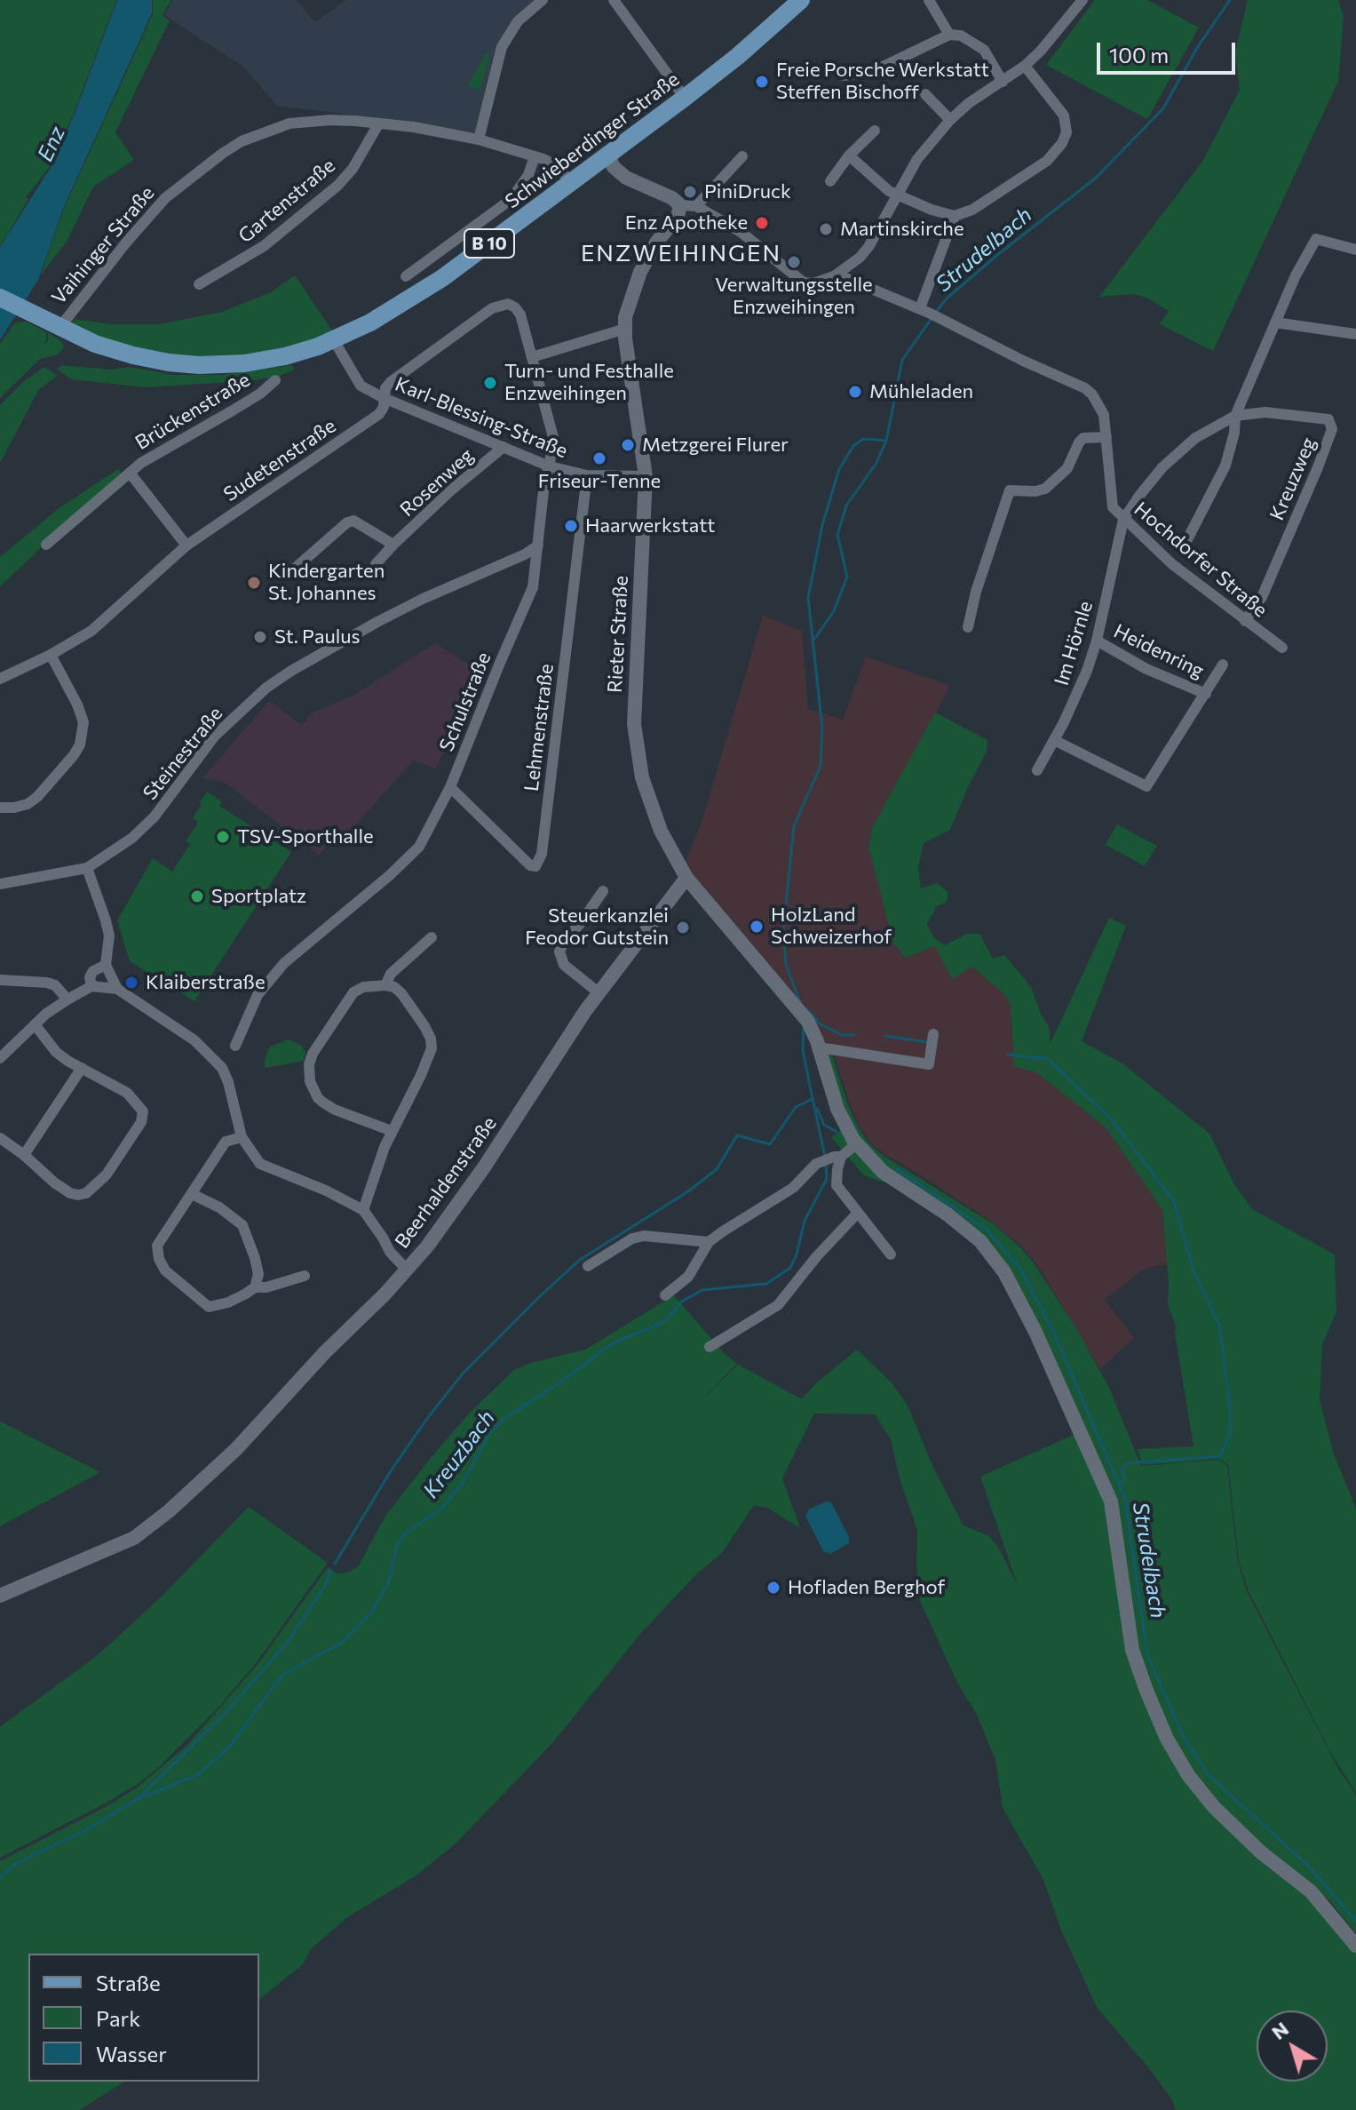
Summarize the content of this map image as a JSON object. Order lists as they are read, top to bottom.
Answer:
{
  "streets": {
    "main road": ["Schwieberdinger Straße", "B 10"],
    "street": [
      "Gartenstraße",
      "Vaihinger Straße",
      "Brückenstraße",
      "Karl-Blessing-Straße",
      "Sudetenstraße",
      "Kreuzweg",
      "Rosenweg",
      "Hochdorfer Straße",
      "Rieter Straße",
      "Im Hörnle",
      "Heidenring",
      "Schulstraße",
      "Lehmenstraße",
      "Steinestraße",
      "Beerhaldenstraße"
    ]
  },
  "crossings": [
    ["Schwieberdinger Straße", "Vaihinger Straße"],
    ["Schwieberdinger Straße", "Karl-Blessing-Straße"],
    ["Gartenstraße", "Vaihinger Straße"],
    ["Karl-Blessing-Straße", "Sudetenstraße"],
    ["Karl-Blessing-Straße", "Rosenweg"],
    ["Karl-Blessing-Straße", "Rieter Straße"],
    ["Karl-Blessing-Straße", "Schulstraße"],
    ["Karl-Blessing-Straße", "Lehmenstraße"],
    ["Sudetenstraße", "Schulstraße"],
    ["Kreuzweg", "Hochdorfer Straße"],
    ["Kreuzweg", "Im Hörnle"],
    ["Hochdorfer Straße", "Im Hörnle"],
    ["Rieter Straße", "Beerhaldenstraße"],
    ["Im Hörnle", "Heidenring"],
    ["Schulstraße", "Lehmenstraße"],
    ["Schulstraße", "Steinestraße"]
  ],
  "districts": ["ENZWEIHINGEN"],
  "water": ["Enz", "Strudelbach", "Kreuzbach"],
  "places": [
    "Freie Porsche Werkstatt Steffen Bischoff",
    "PiniDruck",
    "Enz Apotheke",
    "Martinskirche",
    "Verwaltungsstelle Enzweihingen",
    "Turn- und Festhalle Enzweihingen",
    "Mühleladen",
    "Metzgerei Flurer",
    "Friseur-Tenne",
    "Haarwerkstatt",
    "Kindergarten St. Johannes",
    "St. Paulus",
    "TSV-Sporthalle",
    "Sportplatz",
    "HolzLand Schweizerhof",
    "Steuerkanzlei Feodor Gutstein",
    "Klaiberstraße",
    "Hofladen Berghof"
  ],
  "legend": ["Straße", "Park", "Wasser"],
  "scale_bar": "100 m",
  "north": "top left"
}
